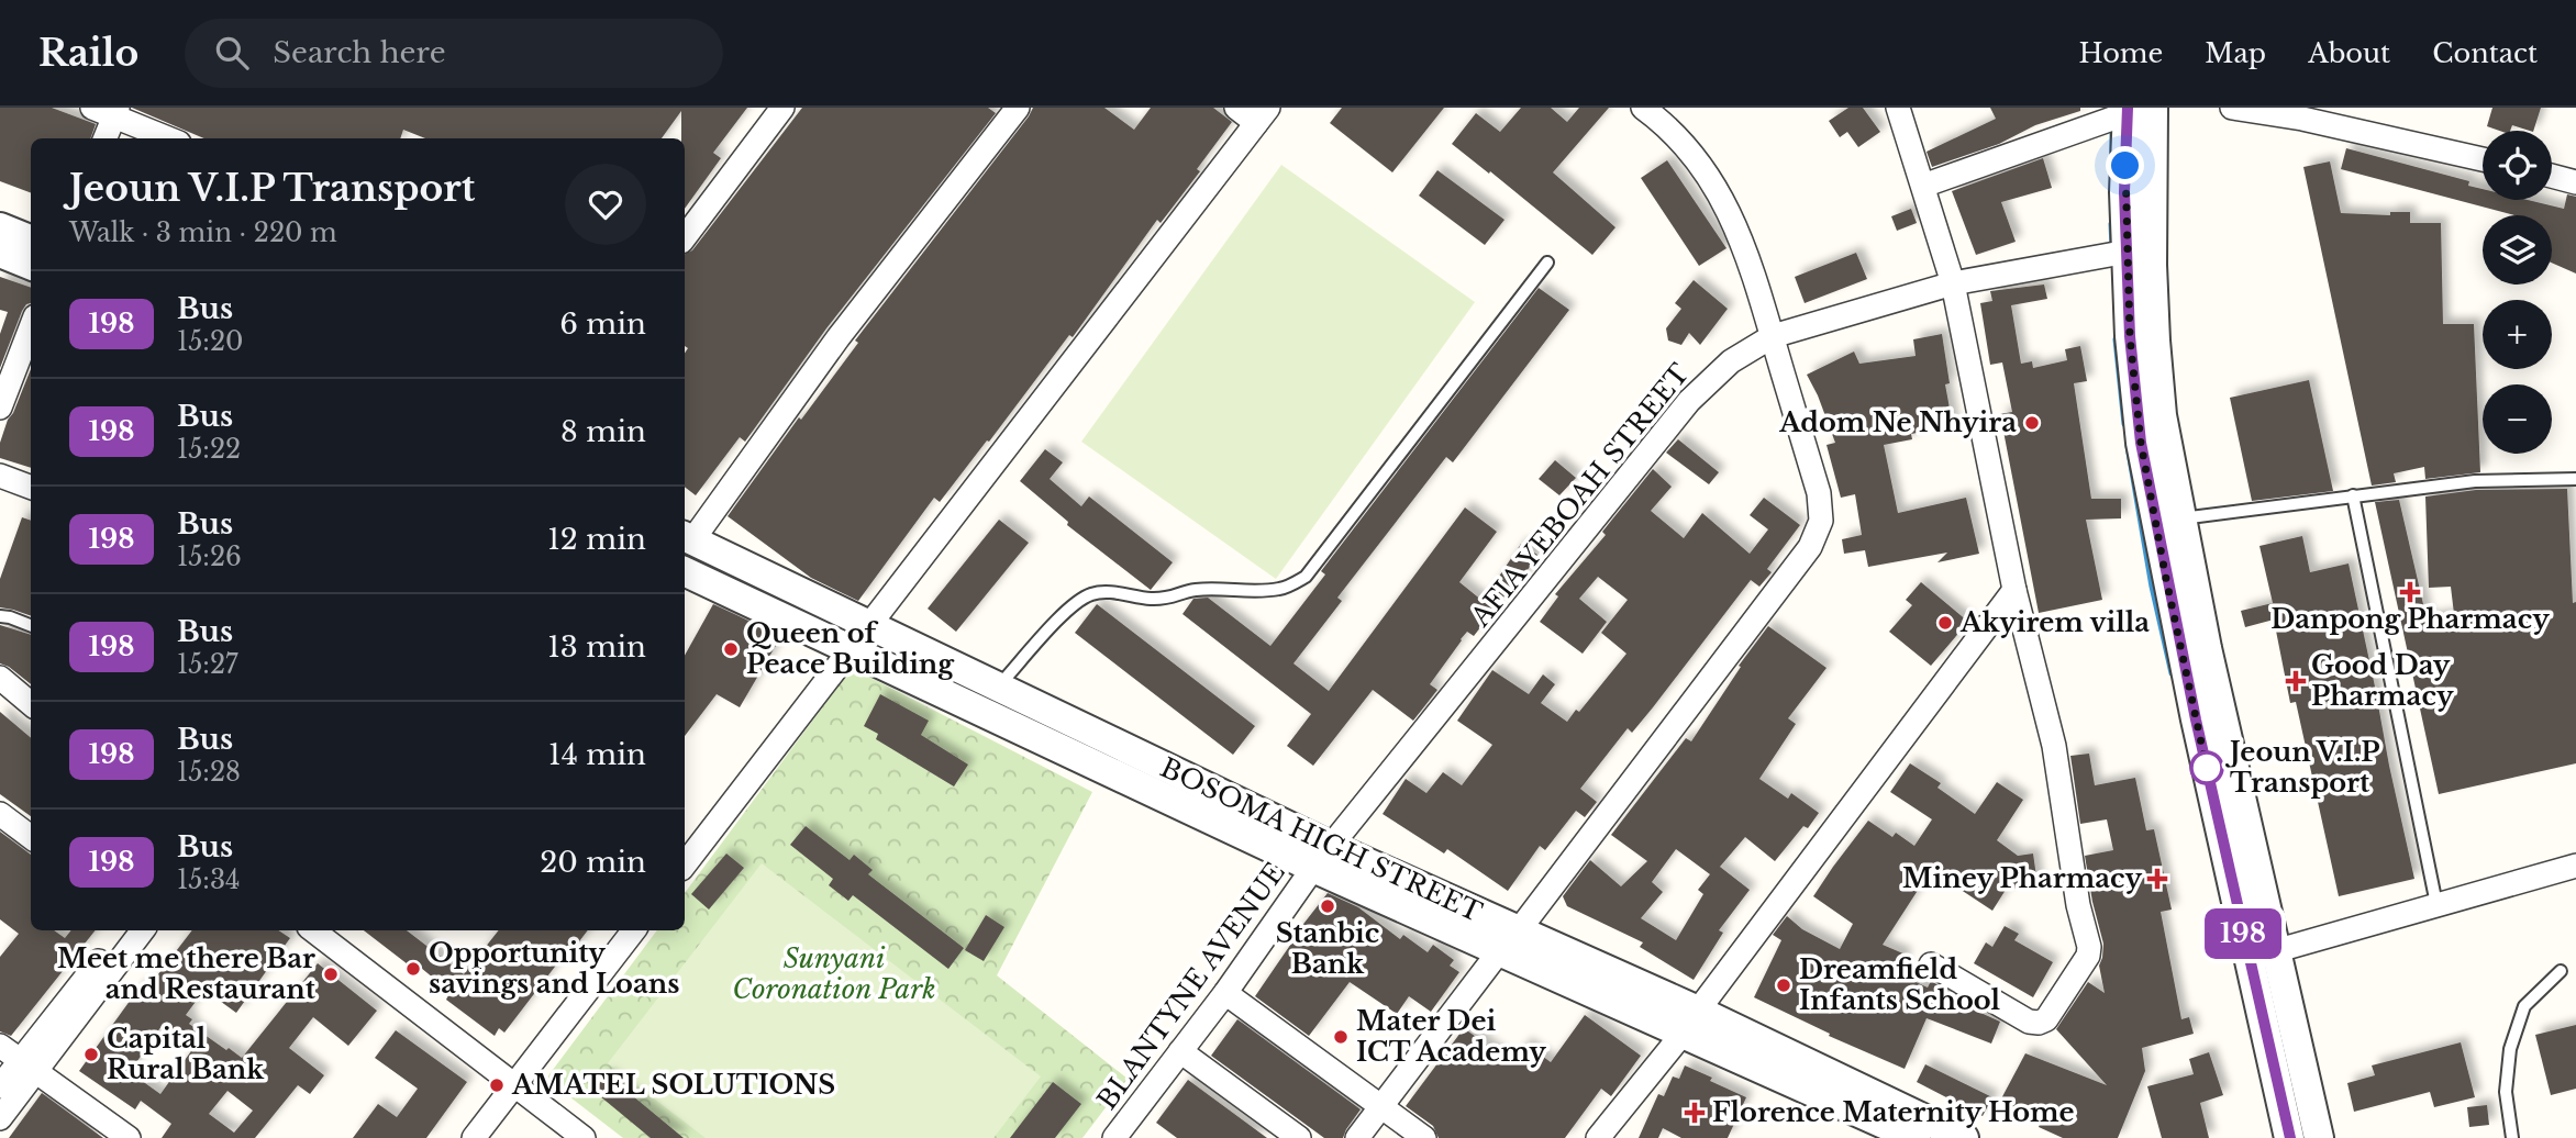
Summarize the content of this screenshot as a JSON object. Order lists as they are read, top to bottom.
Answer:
{
  "streets": {
    "street": ["AFIA YEBOAH STREET", "BOSOMA HIGH STREET", "BLANTYNE AVENUE"]
  },
  "crossings": [
    ["AFIA YEBOAH STREET", "BOSOMA HIGH STREET"],
    ["AFIA YEBOAH STREET", "BLANTYNE AVENUE"],
    ["BOSOMA HIGH STREET", "BLANTYNE AVENUE"]
  ],
  "parks": ["Sunyani Coronation Park"],
  "places": {
    "other": [
      "Adom Ne Nhyira",
      "Akyirem villa",
      "Queen of Peace Building",
      "Jeoun V.I.P Transport",
      "Stanbic Bank",
      "Opportunity savings and Loans",
      "Meet me there Bar and Restaurant",
      "Dreamfield Infants School",
      "Mater Dei ICT Academy",
      "Capital Rural Bank",
      "AMATEL SOLUTIONS"
    ],
    "health": [
      "Danpong Pharmacy",
      "Good Day Pharmacy",
      "Miney Pharmacy",
      "Florence Maternity Home"
    ]
  },
  "lines": ["bus line 198"],
  "page": {
    "header": "Railo",
    "search": "Search here",
    "nav": [
      "Home",
      "Map",
      "About",
      "Contact"
    ],
    "on_map": "198",
    "map_buttons": ["+", "−"],
    "heading": ["Jeoun V.I.P Transport", "Walk · 3 min · 220 m"],
    "list": [
      {
        "mark": "198",
        "name": "Bus",
        "note": "15:20",
        "value": "6 min"
      },
      {
        "mark": "198",
        "name": "Bus",
        "note": "15:22",
        "value": "8 min"
      },
      {
        "mark": "198",
        "name": "Bus",
        "note": "15:26",
        "value": "12 min"
      },
      {
        "mark": "198",
        "name": "Bus",
        "note": "15:27",
        "value": "13 min"
      },
      {
        "mark": "198",
        "name": "Bus",
        "note": "15:28",
        "value": "14 min"
      },
      {
        "mark": "198",
        "name": "Bus",
        "note": "15:34",
        "value": "20 min"
      }
    ]
  }
}
